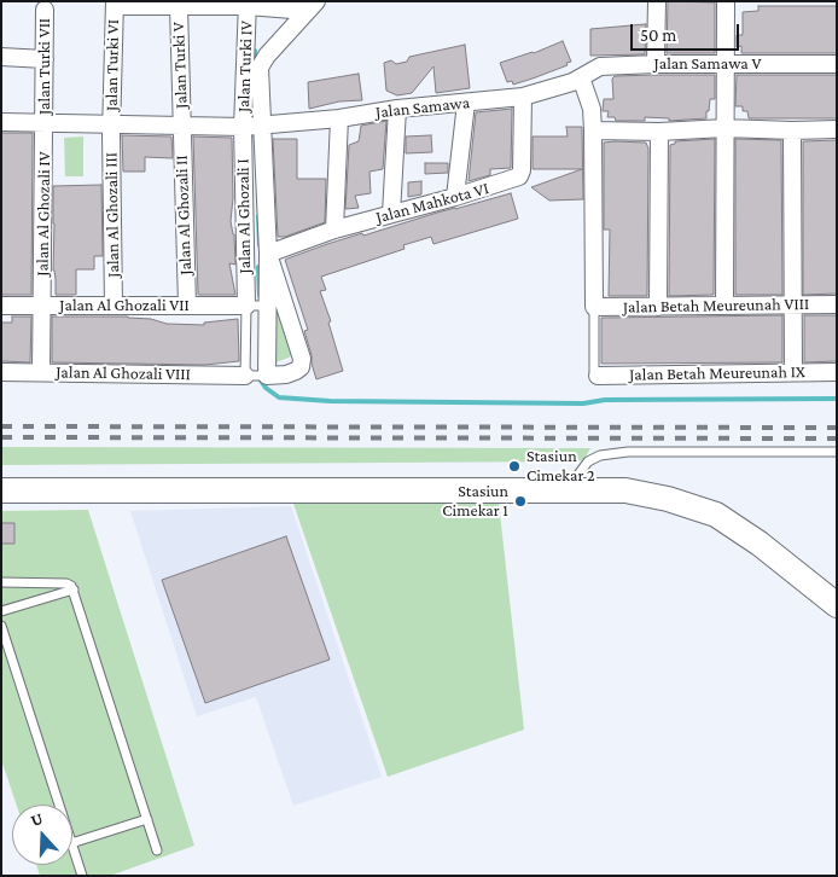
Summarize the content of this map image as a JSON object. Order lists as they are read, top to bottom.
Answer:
{
  "streets": {
    "street": [
      "Jalan Samawa V",
      "Jalan Turki VI",
      "Jalan Turki V",
      "Jalan Turki VII",
      "Jalan Turki IV",
      "Jalan Samawa",
      "Jalan Mahkota VI",
      "Jalan Al Ghozali IV",
      "Jalan Al Ghozali III",
      "Jalan Al Ghozali II",
      "Jalan Al Ghozali I",
      "Jalan Al Ghozali VII",
      "Jalan Betah Meureunah VIII",
      "Jalan Al Ghozali VIII",
      "Jalan Betah Meureunah IX"
    ]
  },
  "crossings": [
    ["Jalan Samawa V", "Jalan Samawa"],
    ["Jalan Turki VI", "Jalan Samawa"],
    ["Jalan Turki VI", "Jalan Al Ghozali III"],
    ["Jalan Turki V", "Jalan Samawa"],
    ["Jalan Turki V", "Jalan Al Ghozali II"],
    ["Jalan Turki VII", "Jalan Samawa"],
    ["Jalan Turki VII", "Jalan Al Ghozali IV"],
    ["Jalan Turki IV", "Jalan Samawa"],
    ["Jalan Turki IV", "Jalan Al Ghozali I"],
    ["Jalan Samawa", "Jalan Mahkota VI"],
    ["Jalan Samawa", "Jalan Al Ghozali IV"],
    ["Jalan Samawa", "Jalan Al Ghozali III"],
    ["Jalan Samawa", "Jalan Al Ghozali II"],
    ["Jalan Samawa", "Jalan Al Ghozali I"],
    ["Jalan Mahkota VI", "Jalan Al Ghozali VIII"],
    ["Jalan Al Ghozali IV", "Jalan Al Ghozali VII"],
    ["Jalan Al Ghozali IV", "Jalan Al Ghozali VIII"],
    ["Jalan Al Ghozali III", "Jalan Al Ghozali VII"],
    ["Jalan Al Ghozali II", "Jalan Al Ghozali VII"],
    ["Jalan Al Ghozali I", "Jalan Al Ghozali VII"]
  ],
  "places": ["Stasiun Cimekar 2", "Stasiun Cimekar 1"],
  "scale_bar": "50 m",
  "north": "top"
}
